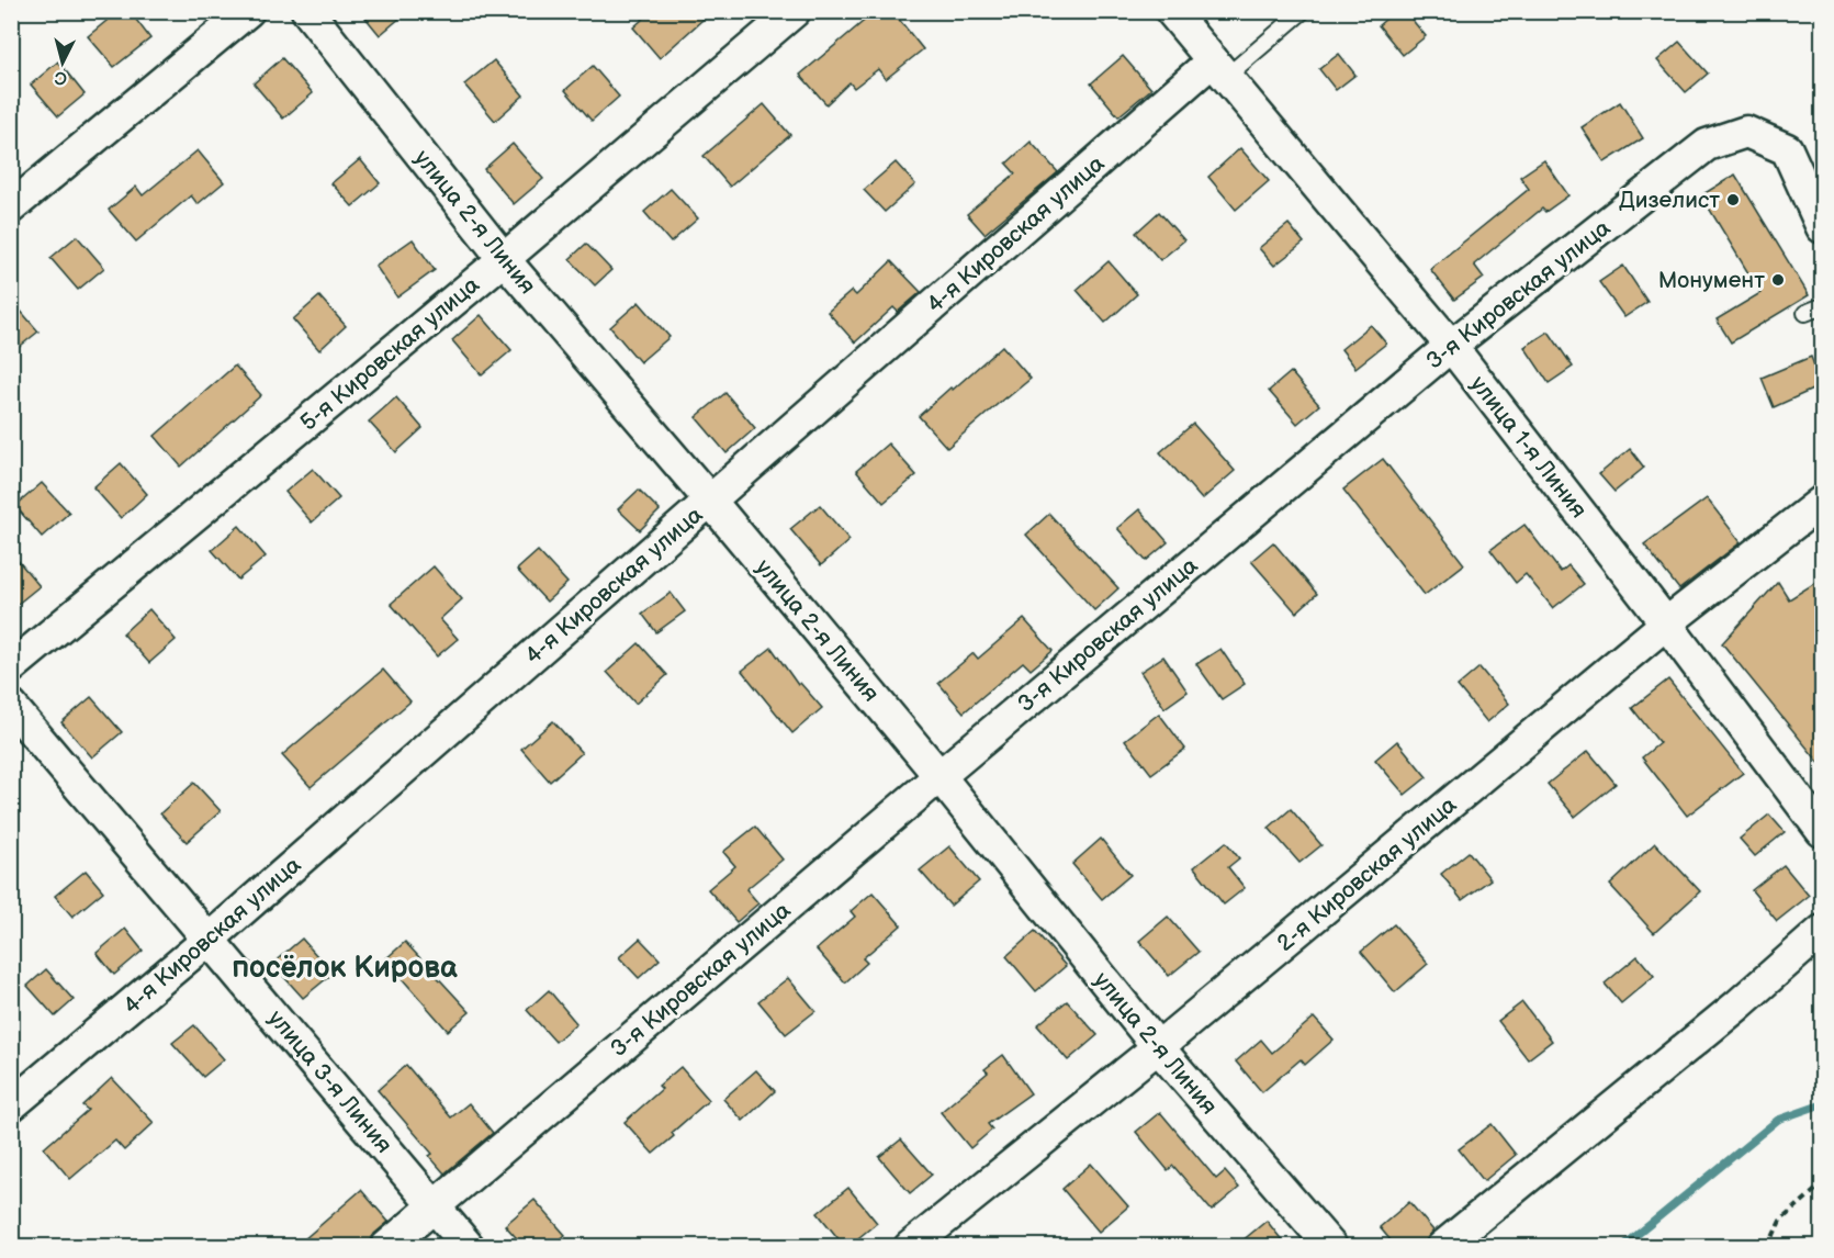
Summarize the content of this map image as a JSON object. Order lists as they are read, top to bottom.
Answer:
{
  "streets": {
    "street": [
      "улица 2-я Линия",
      "4-я Кировская улица",
      "3-я Кировская улица",
      "5-я Кировская улица",
      "улица 1-я Линия",
      "2-я Кировская улица",
      "улица 3-я Линия"
    ]
  },
  "crossings": [
    ["улица 2-я Линия", "4-я Кировская улица"],
    ["улица 2-я Линия", "3-я Кировская улица"],
    ["улица 2-я Линия", "5-я Кировская улица"],
    ["улица 2-я Линия", "2-я Кировская улица"],
    ["4-я Кировская улица", "улица 1-я Линия"],
    ["4-я Кировская улица", "улица 3-я Линия"],
    ["3-я Кировская улица", "улица 1-я Линия"],
    ["3-я Кировская улица", "улица 3-я Линия"],
    ["улица 1-я Линия", "2-я Кировская улица"]
  ],
  "districts": ["посёлок Кирова"],
  "places": ["Дизелист", "Монумент"],
  "north": "bottom"
}
